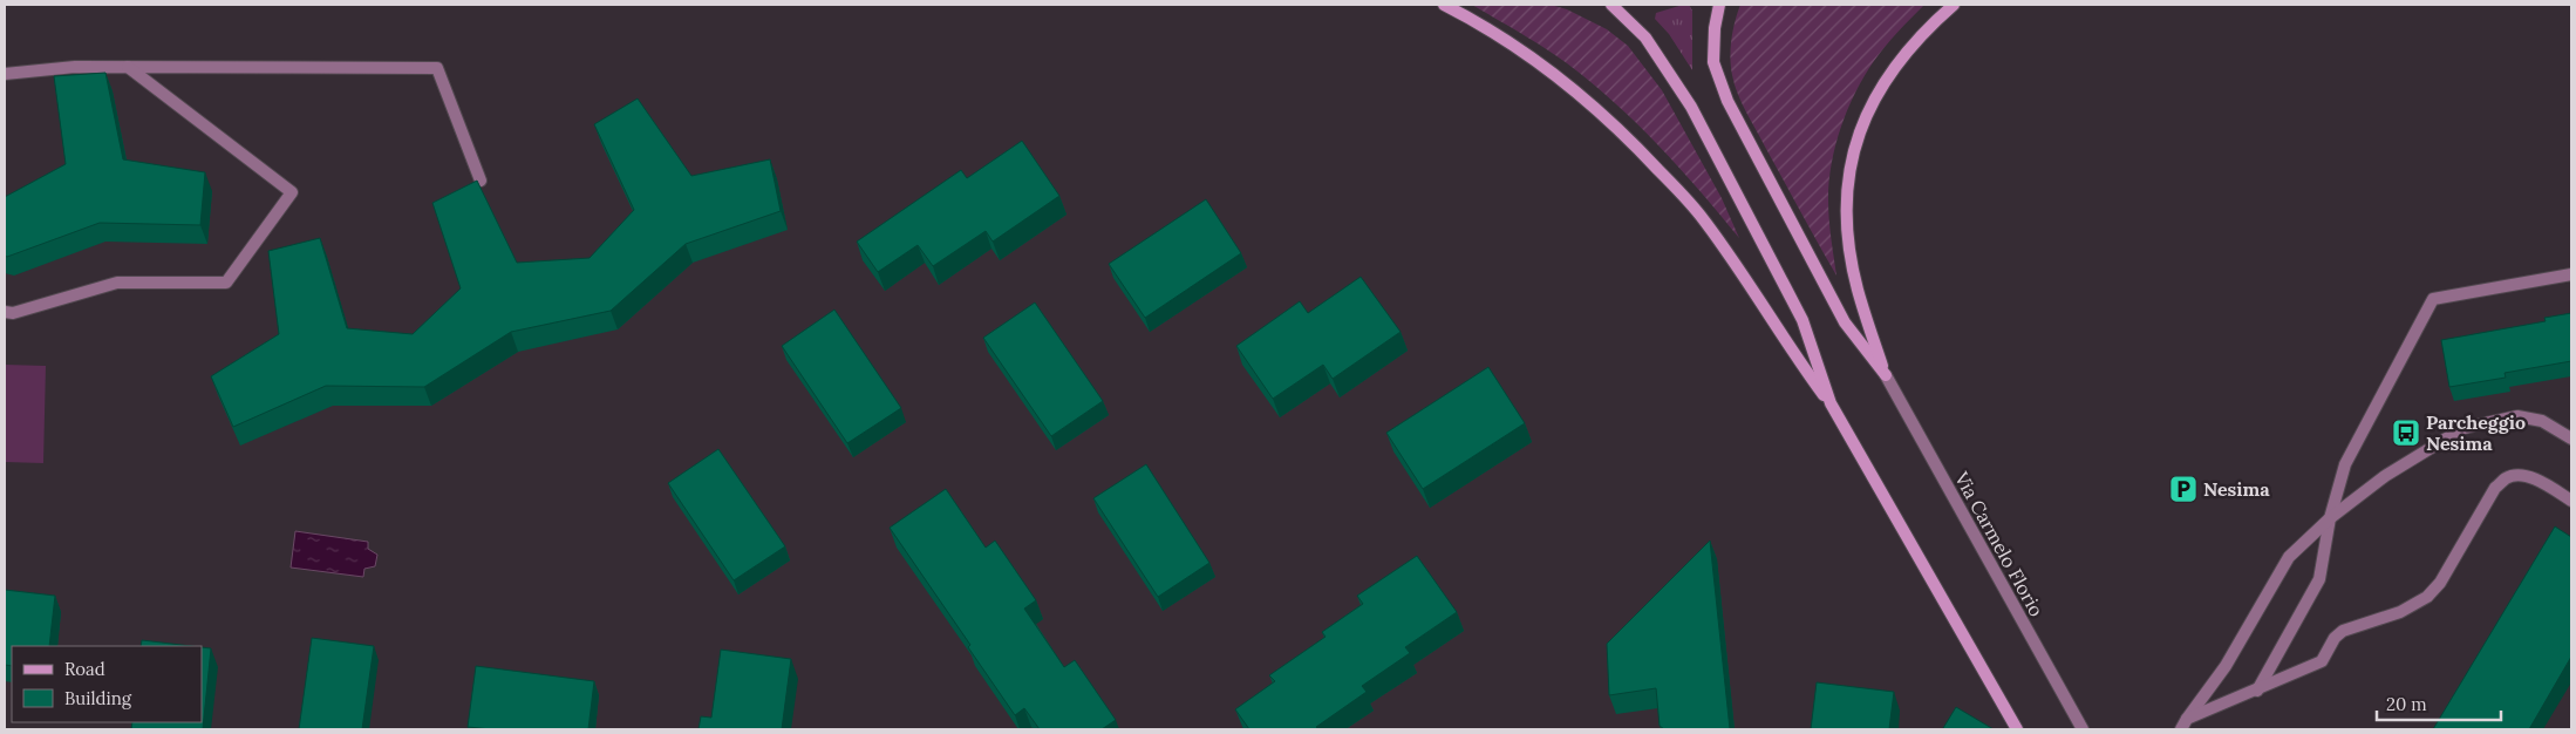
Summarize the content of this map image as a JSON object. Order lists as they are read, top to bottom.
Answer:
{
  "streets": {
    "street": ["Via Carmelo Florio"]
  },
  "places": {
    "bus stop": ["Parcheggio Nesima"],
    "parking": ["Nesima"]
  },
  "legend": ["Road", "Building"],
  "scale_bar": "20 m"
}
